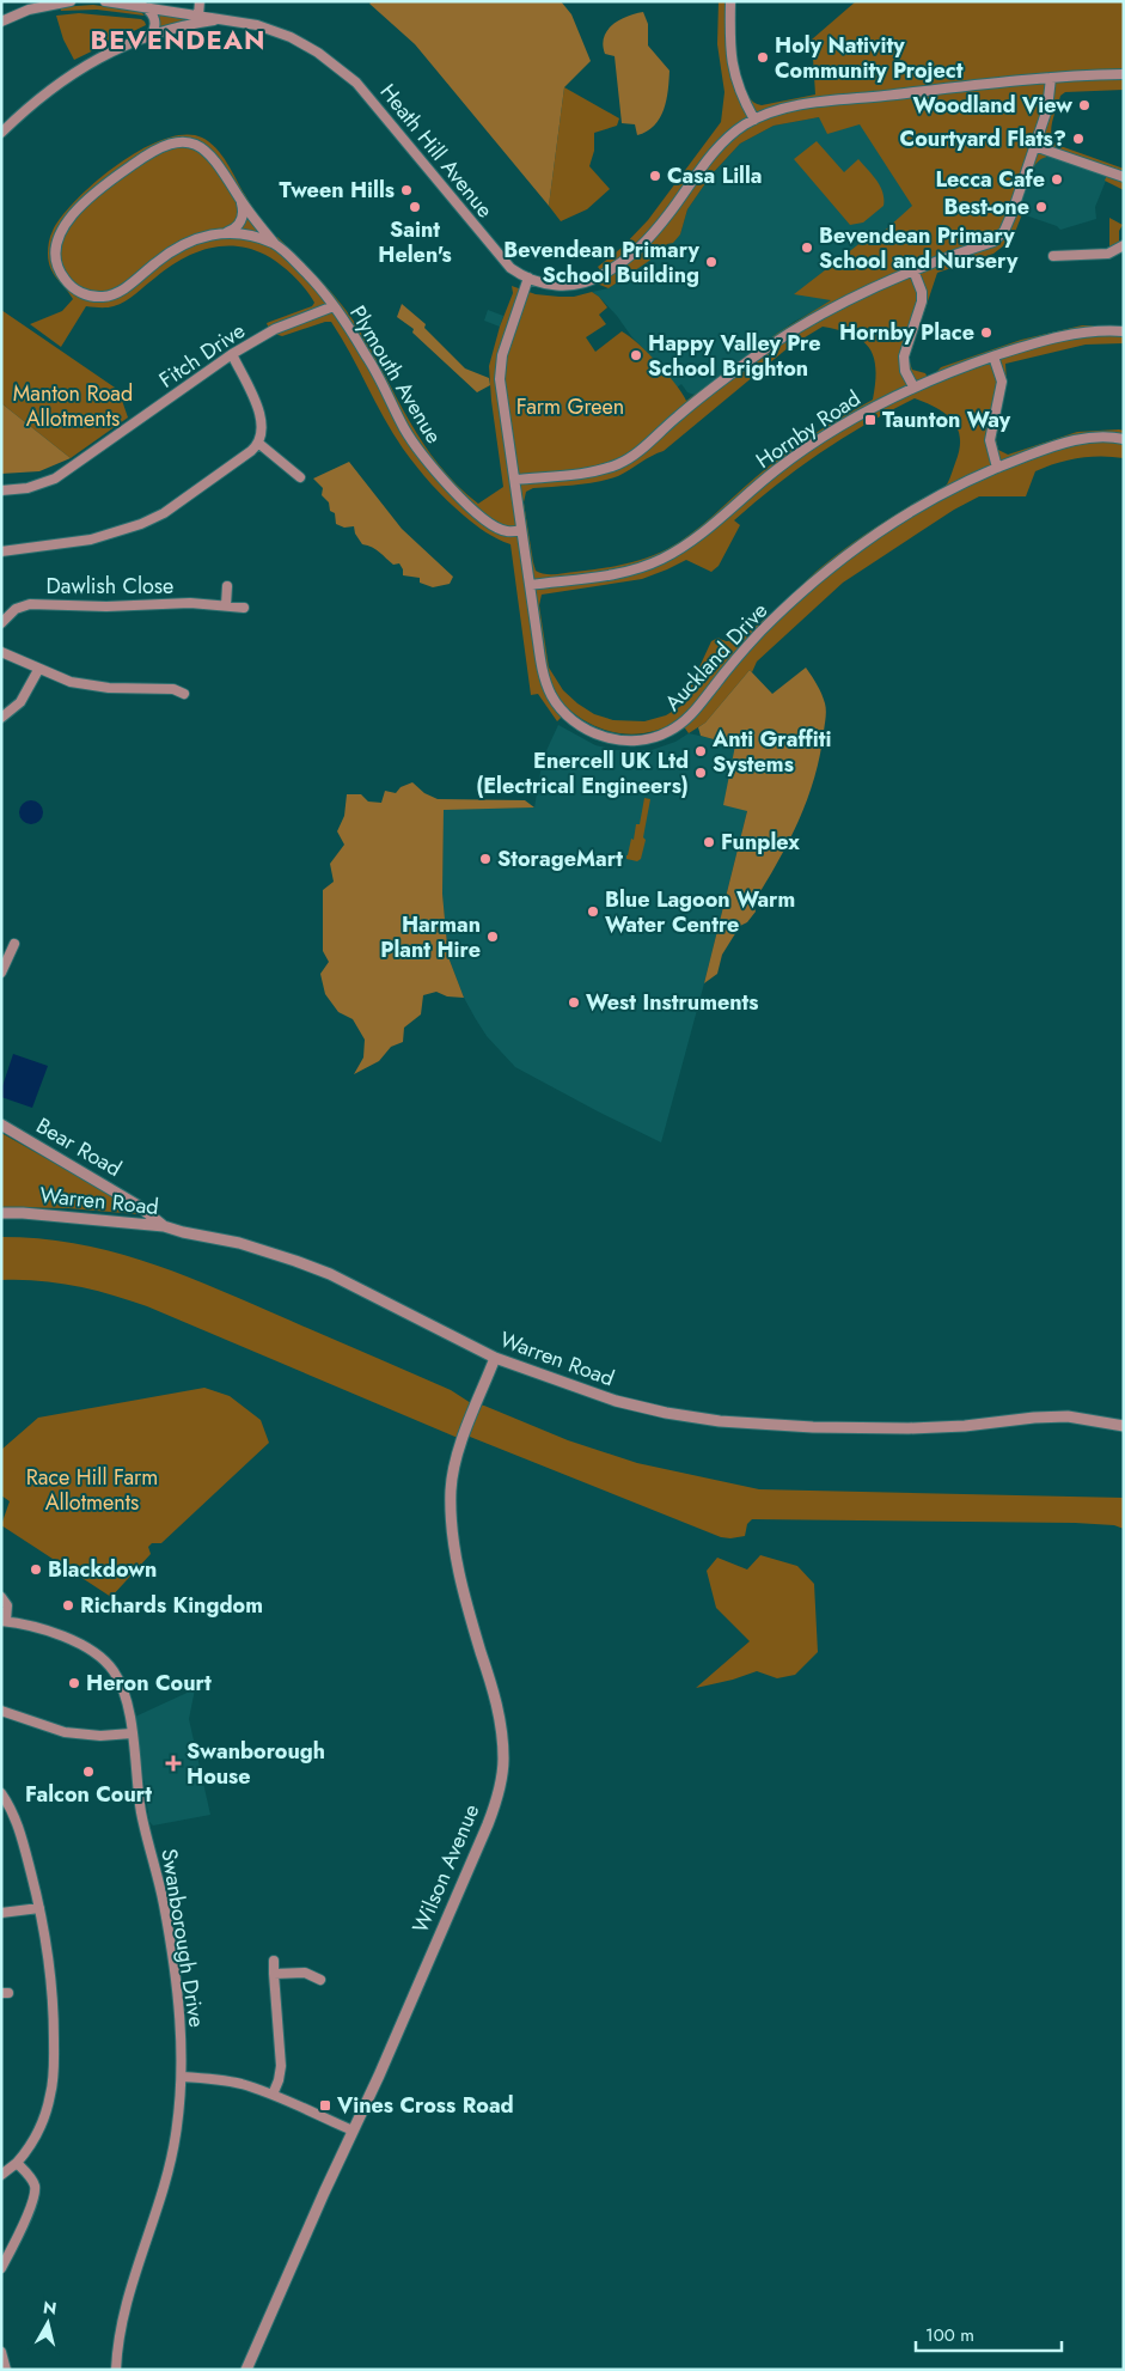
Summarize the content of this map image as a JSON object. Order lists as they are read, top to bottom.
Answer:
{
  "streets": {
    "street": [
      "Heath Hill Avenue",
      "Fitch Drive",
      "Plymouth Avenue",
      "Hornby Road",
      "Dawlish Close",
      "Auckland Drive",
      "Bear Road",
      "Warren Road",
      "Wilson Avenue",
      "Swanborough Drive"
    ]
  },
  "crossings": [
    ["Heath Hill Avenue", "Auckland Drive"],
    ["Fitch Drive", "Plymouth Avenue"],
    ["Plymouth Avenue", "Auckland Drive"],
    ["Hornby Road", "Auckland Drive"],
    ["Bear Road", "Warren Road"],
    ["Warren Road", "Wilson Avenue"]
  ],
  "districts": ["BEVENDEAN"],
  "parks": ["Manton Road Allotments", "Farm Green", "Race Hill Farm Allotments"],
  "places": {
    "other": [
      "Holy Nativity Community Project",
      "Woodland View",
      "Courtyard Flats?",
      "Casa Lilla",
      "Lecca Cafe",
      "Tween Hills",
      "Saint Helen's",
      "Best-one",
      "Bevendean Primary School and Nursery",
      "Bevendean Primary School Building",
      "Hornby Place",
      "Happy Valley Pre School Brighton",
      "Anti Graffiti Systems",
      "Enercell UK Ltd (Electrical Engineers)",
      "Funplex",
      "StorageMart",
      "Blue Lagoon Warm Water Centre",
      "Harman Plant Hire",
      "West Instruments",
      "Blackdown",
      "Richards Kingdom",
      "Heron Court",
      "Falcon Court"
    ],
    "transit": ["Taunton Way", "Vines Cross Road"],
    "health": ["Swanborough House"]
  },
  "scale_bar": "100 m",
  "north": "top"
}
